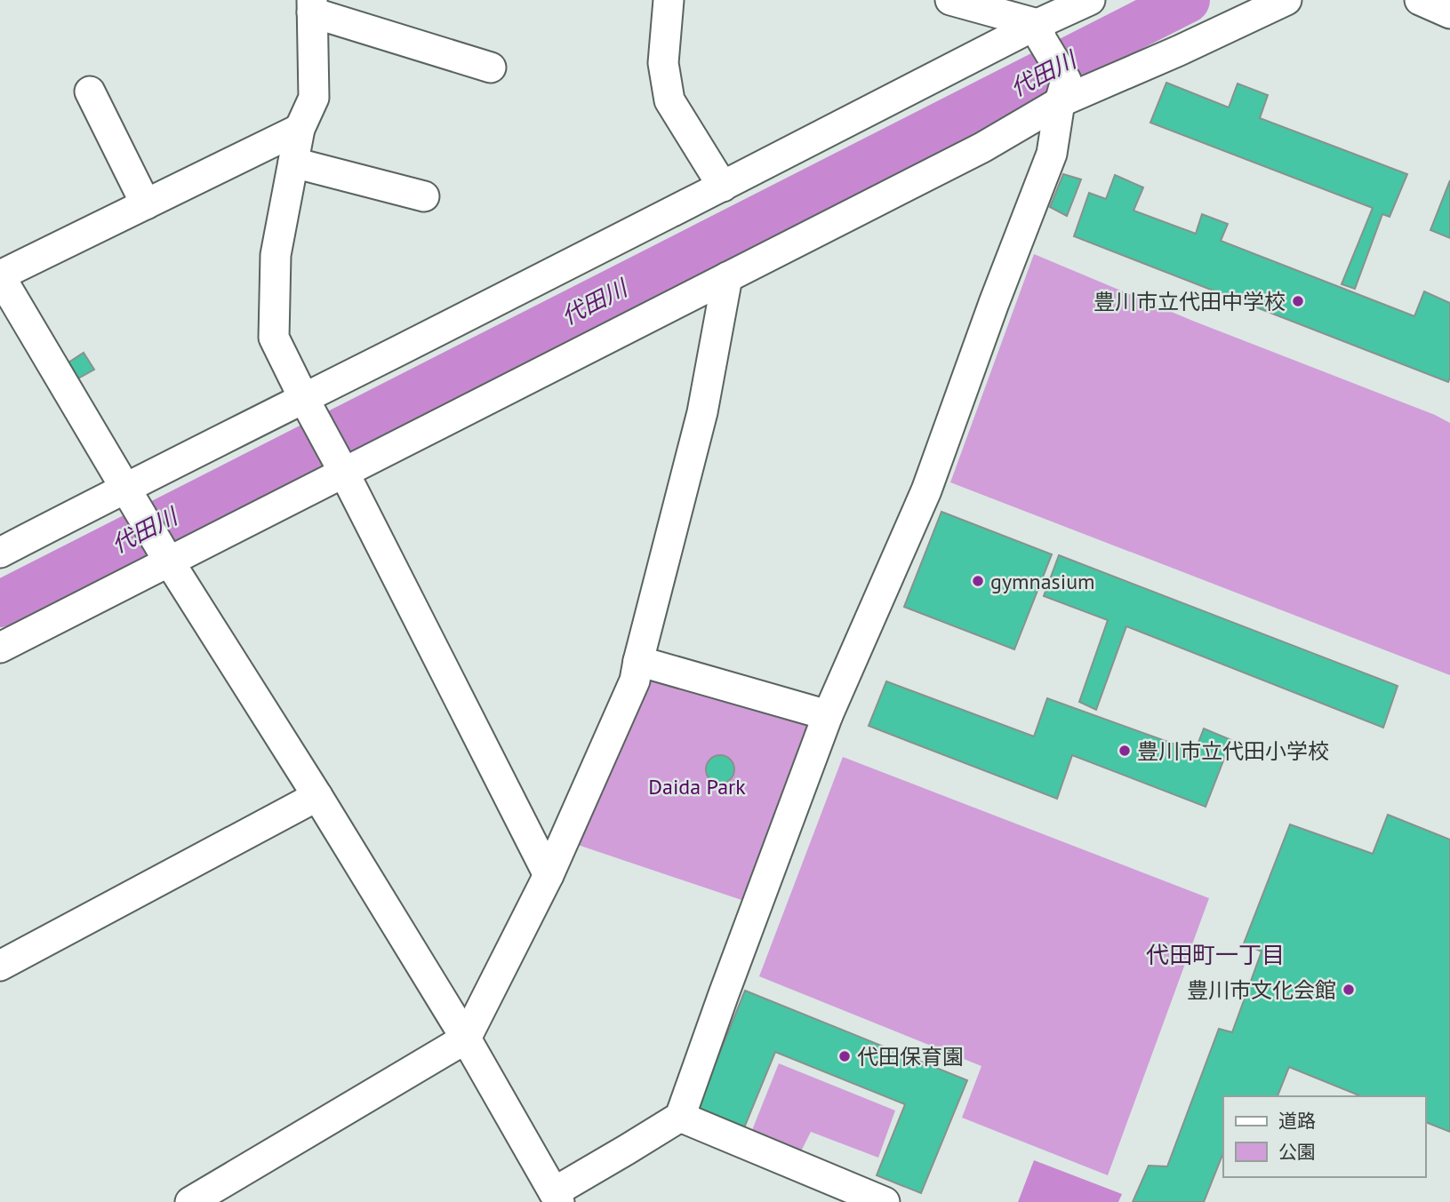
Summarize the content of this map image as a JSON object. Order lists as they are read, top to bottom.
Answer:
{
  "districts": ["代田町一丁目"],
  "water": ["代田川"],
  "parks": ["Daida Park"],
  "places": [
    "豊川市立代田中学校",
    "gymnasium",
    "豊川市立代田小学校",
    "豊川市文化会館",
    "代田保育園"
  ],
  "legend": ["道路", "公園"]
}
